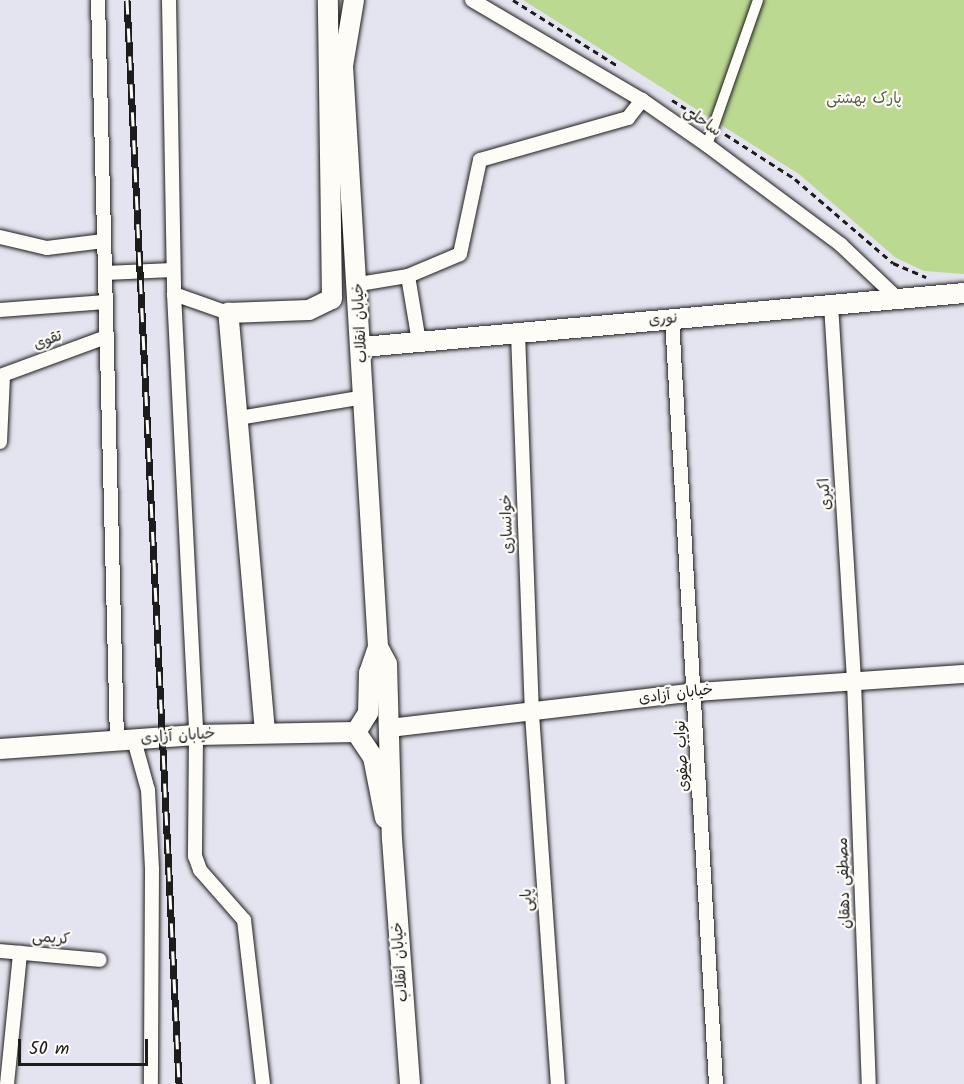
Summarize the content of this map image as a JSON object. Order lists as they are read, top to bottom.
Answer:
{
  "streets": {
    "main road": ["نوری", "خیابان انقلاب", "خیابان آزادی"],
    "street": [
      "ساحلی",
      "تقوی",
      "اکبری",
      "خوانساری",
      "نواب صفوی",
      "مصطفی دهقان",
      "پاپی",
      "کریمی"
    ]
  },
  "crossings": [
    ["ساحلی", "نوری"],
    ["نوری", "خیابان انقلاب"],
    ["نوری", "اکبری"],
    ["نوری", "خوانساری"],
    ["نوری", "نواب صفوی"],
    ["خیابان انقلاب", "خیابان آزادی"],
    ["اکبری", "خیابان آزادی"],
    ["اکبری", "مصطفی دهقان"],
    ["خوانساری", "خیابان آزادی"],
    ["خوانساری", "پاپی"],
    ["خیابان آزادی", "نواب صفوی"],
    ["خیابان آزادی", "مصطفی دهقان"],
    ["خیابان آزادی", "پاپی"]
  ],
  "parks": ["پارک بهشتی"],
  "scale_bar": "50 m"
}
